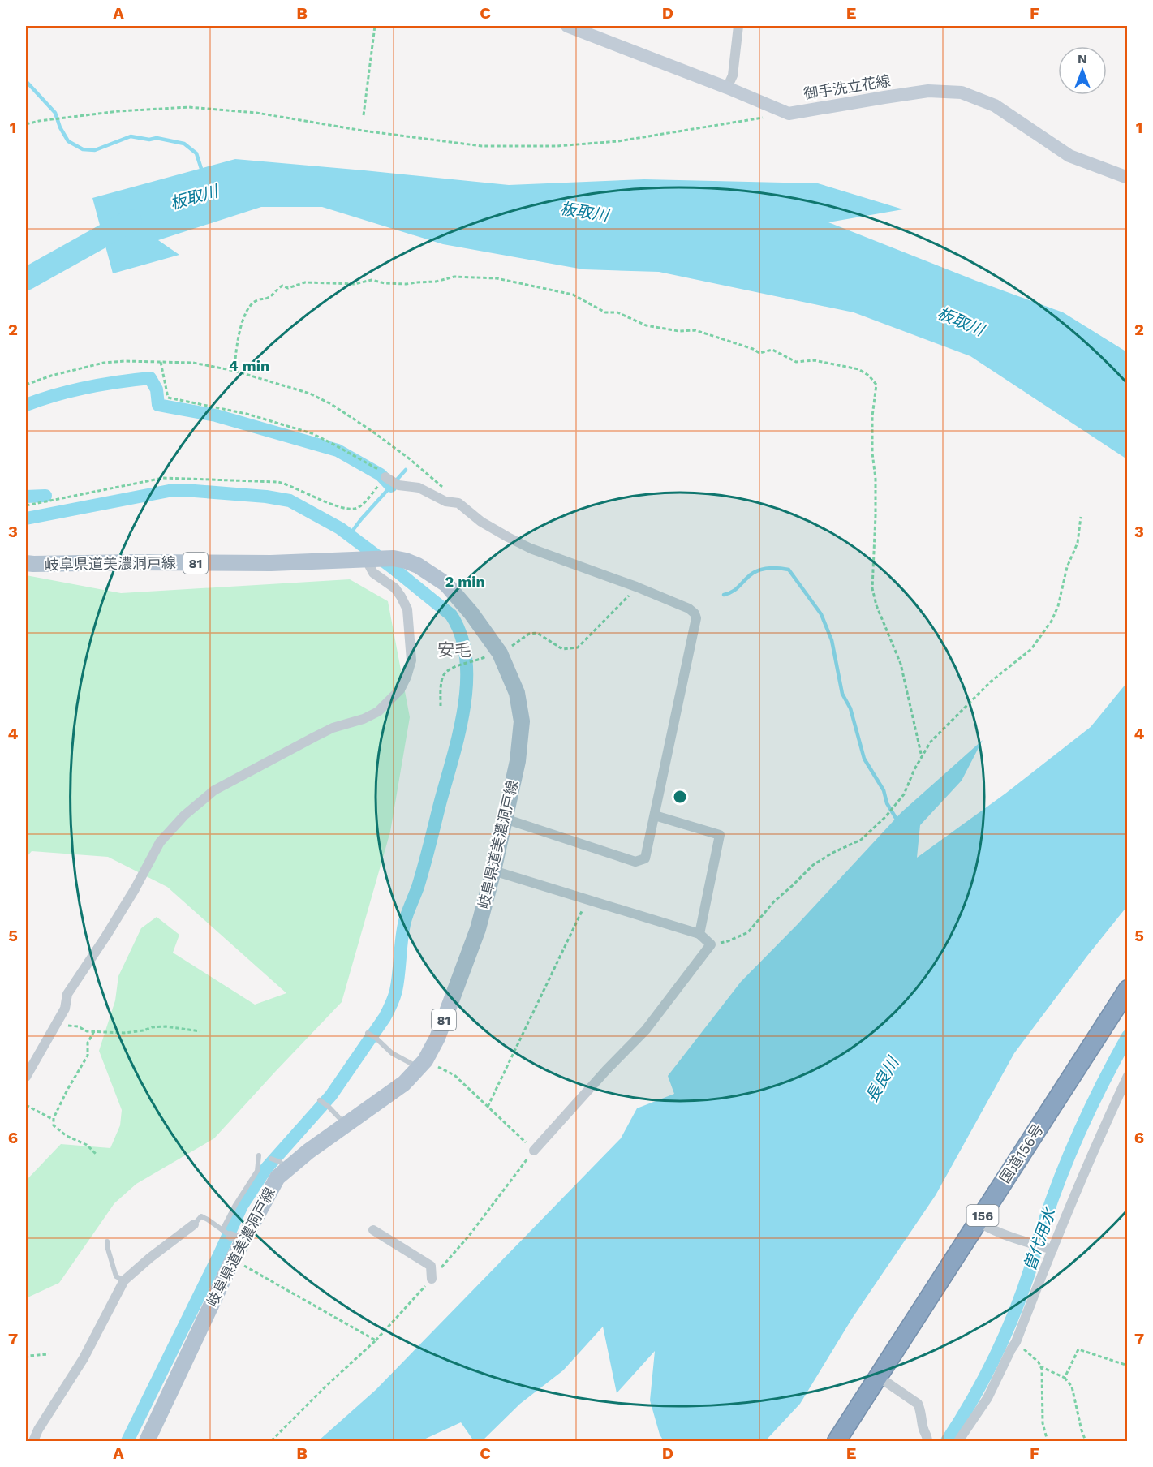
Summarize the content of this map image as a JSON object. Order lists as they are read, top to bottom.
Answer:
{
  "streets": {
    "highway": ["国道156号", "156"],
    "main road": ["御手洗立花線", "81", "岐阜県道美濃洞戸線"]
  },
  "districts": ["安毛"],
  "water": ["板取川", "長良川", "曽代用水"],
  "north": "top",
  "grid": {
    "columns": [
      "A",
      "B",
      "C",
      "D",
      "E",
      "F"
    ],
    "rows": [
      "1",
      "2",
      "3",
      "4",
      "5",
      "6",
      "7"
    ]
  },
  "rings": ["4 min", "2 min"]
}
